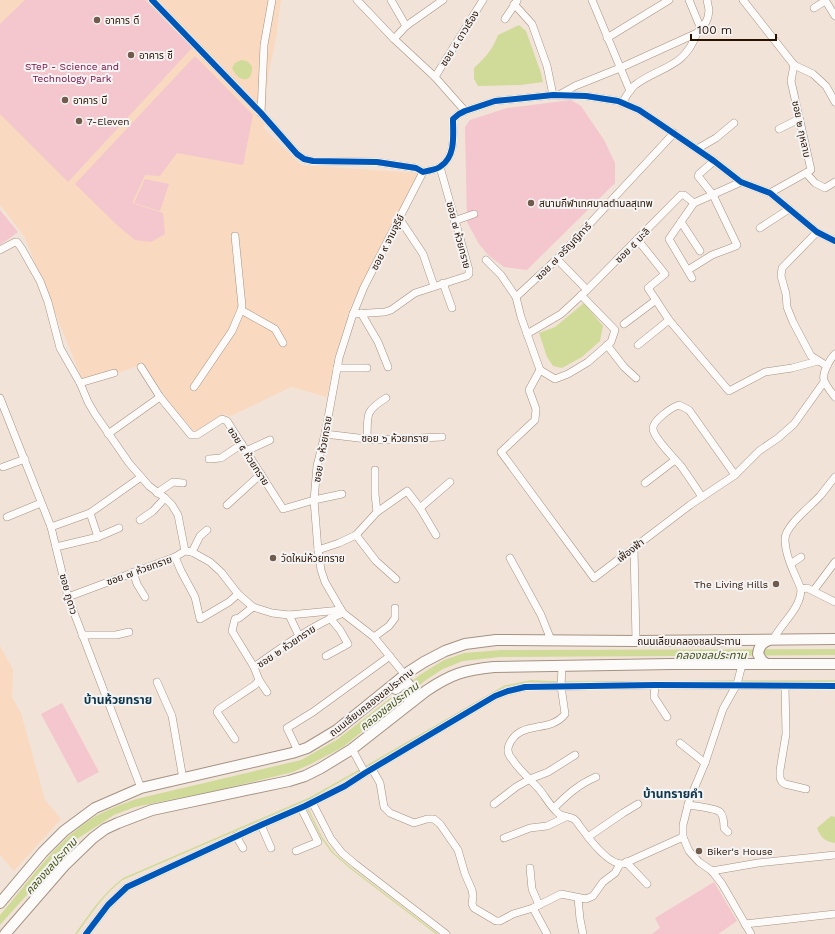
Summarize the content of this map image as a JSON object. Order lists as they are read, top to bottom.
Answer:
{
  "streets": {
    "main road": ["ถนนเลียบคลองชลประทาน"],
    "street": [
      "ซอย ๘ ดาวเรือง",
      "ซอย ๒ กุหลาบ",
      "ซอย ๗ ห้วยทราย",
      "ซอย ๙ จามจุรีย์",
      "ซอย ๕ มะลิ",
      "ซอย ๗ อรัญญิการ์",
      "ซอย ๖ ห้วยทราย",
      "ซอย ๑ ห้วยทราย",
      "ซอย ๕ ห้วยทราย",
      "เฟื่องฟ้า",
      "ซอย ภูดาว",
      "ซอย ๒ ห้วยทราย"
    ]
  },
  "crossings": [
    ["ซอย ๗ ห้วยทราย", "ซอย ๙ จามจุรีย์"],
    ["ซอย ๗ ห้วยทราย", "ซอย ๑ ห้วยทราย"],
    ["ซอย ๗ ห้วยทราย", "ซอย ภูดาว"],
    ["ซอย ๙ จามจุรีย์", "ซอย ๑ ห้วยทราย"],
    ["ซอย ๖ ห้วยทราย", "ซอย ๑ ห้วยทราย"],
    ["ซอย ๑ ห้วยทราย", "ซอย ๕ ห้วยทราย"],
    ["ซอย ๑ ห้วยทราย", "ถนนเลียบคลองชลประทาน"],
    ["ซอย ๑ ห้วยทราย", "ซอย ๒ ห้วยทราย"],
    ["ซอย ภูดาว", "ถนนเลียบคลองชลประทาน"]
  ],
  "districts": ["บ้านห้วยทราย", "บ้านทรายคำ"],
  "water": ["คลองชลประทาน"],
  "parks": ["STeP - Science and Technology Park"],
  "places": [
    "อาคาร ดี",
    "อาคาร ซี",
    "อาคาร บี",
    "7-Eleven",
    "สนามกีฬาเทศบาลตำบลสุเทพ",
    "วัดใหม่ห้วยทราย",
    "The Living Hills",
    "Biker's House"
  ],
  "scale_bar": "100 m"
}
